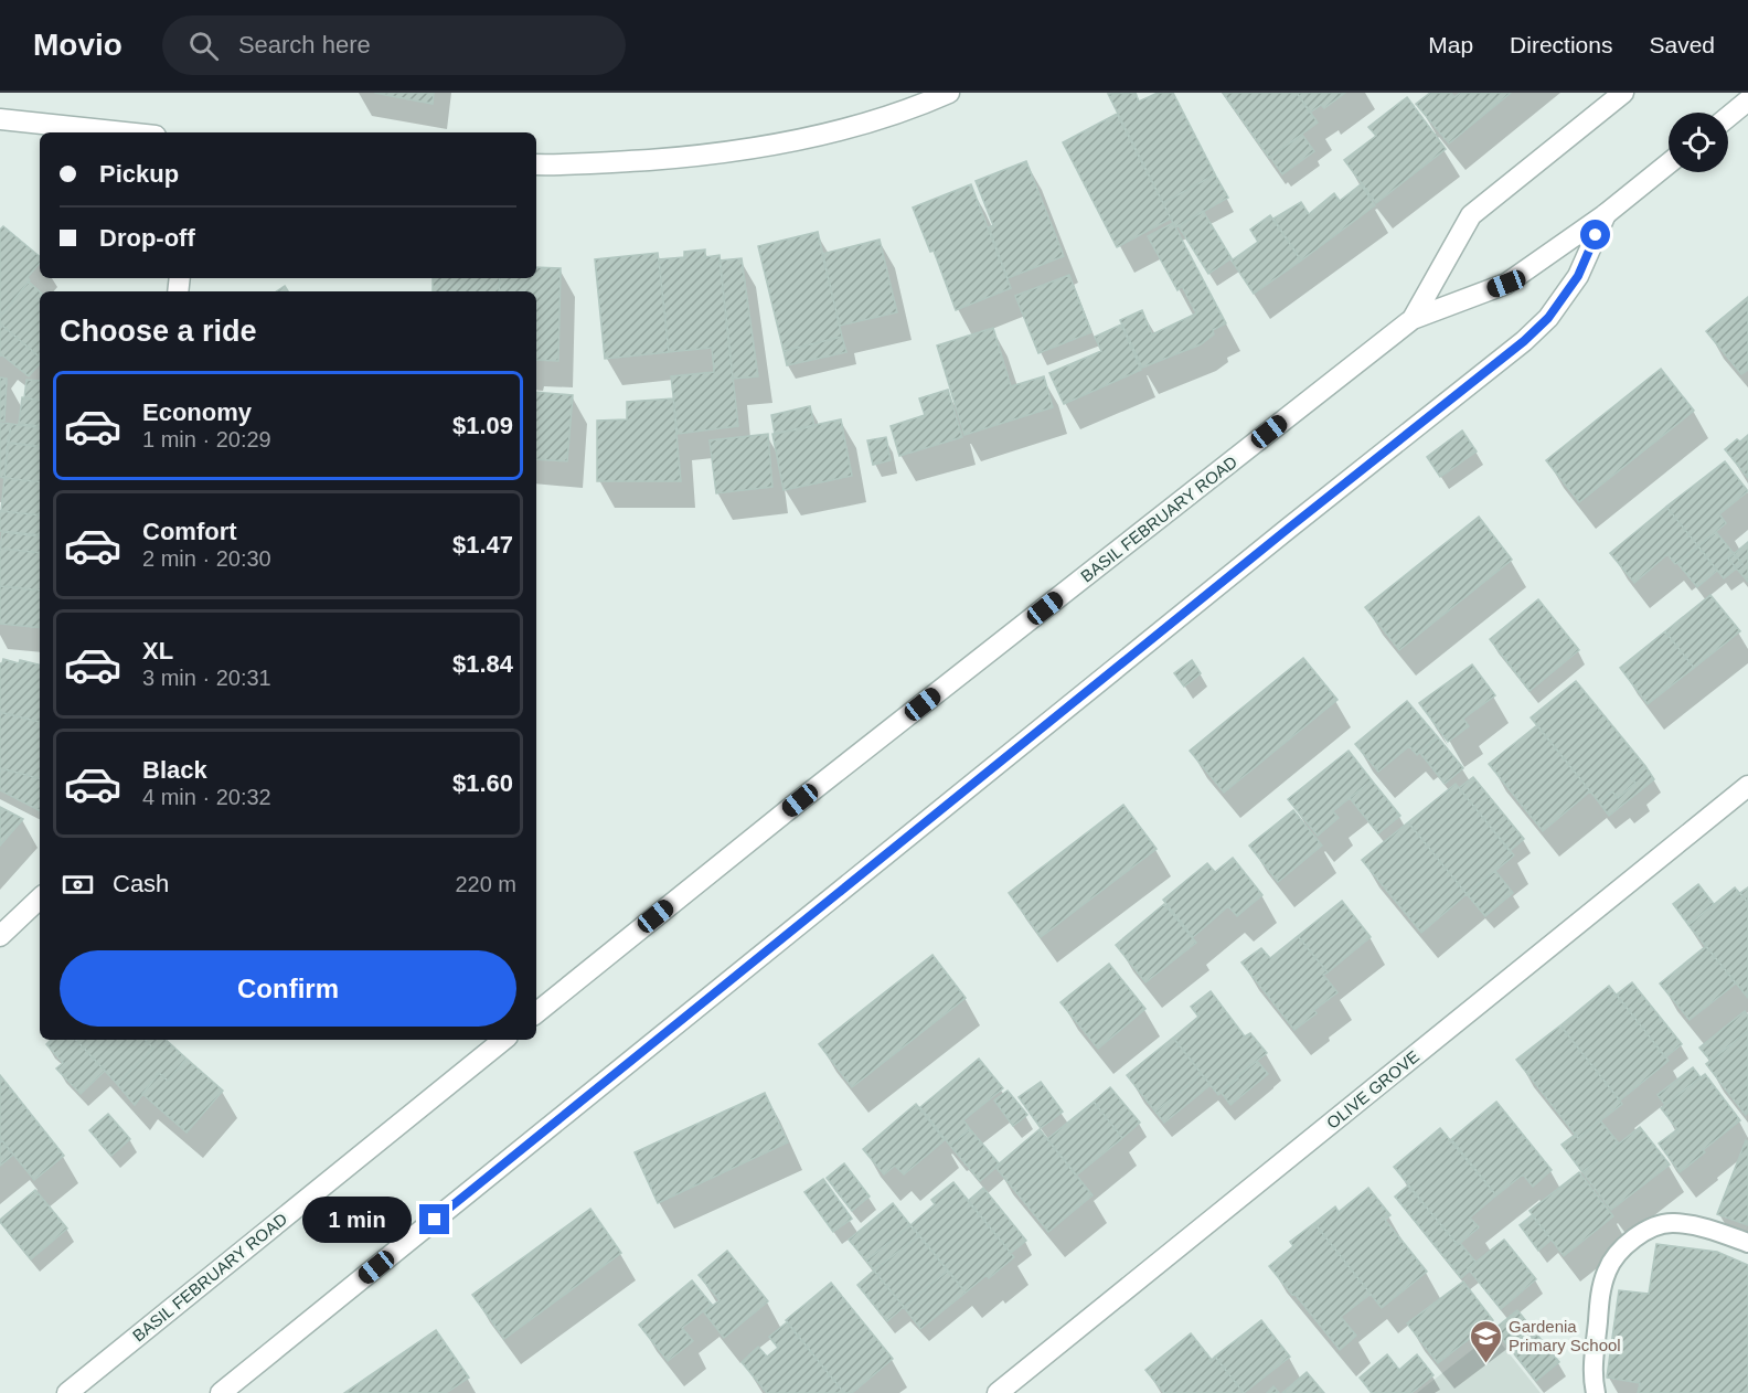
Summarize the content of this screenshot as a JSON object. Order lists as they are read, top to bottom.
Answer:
{
  "streets": {
    "street": ["BASIL FEBRUARY ROAD", "OLIVE GROVE"]
  },
  "places": {
    "school or university": ["Gardenia Primary School"]
  },
  "page": {
    "header": "Movio",
    "search": "Search here",
    "nav": ["Map", "Directions", "Saved"],
    "banner": ["Pickup", "Drop-off"],
    "heading": "Choose a ride",
    "list": [
      {
        "name": "Economy",
        "note": "1 min · 20:29",
        "value": "$1.09"
      },
      {
        "name": "Comfort",
        "note": "2 min · 20:30",
        "value": "$1.47"
      },
      {
        "name": "XL",
        "note": "3 min · 20:31",
        "value": "$1.84"
      },
      {
        "name": "Black",
        "note": "4 min · 20:32",
        "value": "$1.60"
      }
    ],
    "pay": ["Cash", "220 m"],
    "buttons": "Confirm",
    "bubble": "1 min"
  }
}
